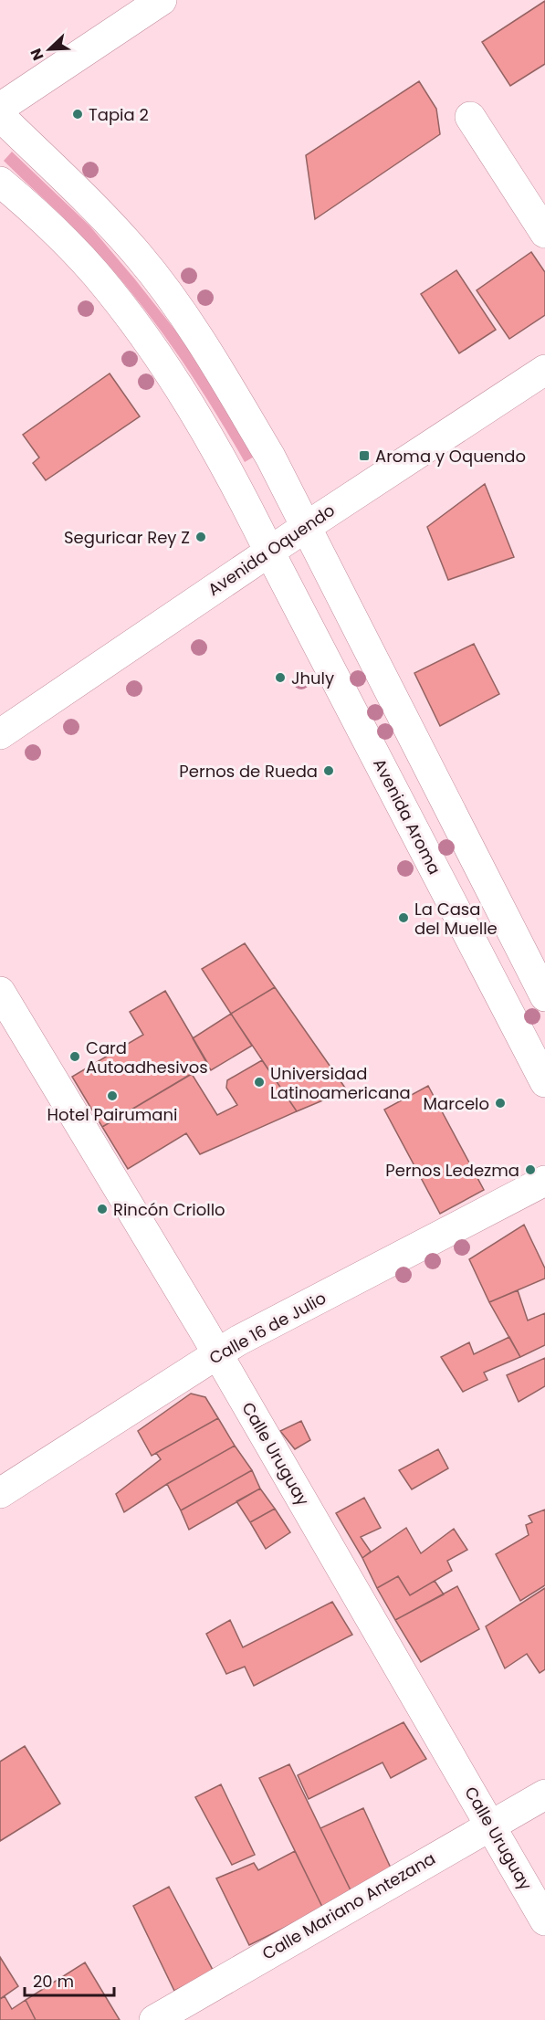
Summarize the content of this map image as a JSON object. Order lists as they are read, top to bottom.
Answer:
{
  "streets": {
    "main road": [
      "Avenida Oquendo",
      "Avenida Aroma",
      "Calle 16 de Julio",
      "Calle Uruguay",
      "Calle Mariano Antezana"
    ]
  },
  "crossings": [
    ["Avenida Oquendo", "Avenida Aroma"],
    ["Calle 16 de Julio", "Calle Uruguay"],
    ["Calle Uruguay", "Calle Mariano Antezana"]
  ],
  "places": {
    "other": [
      "Tapia 2",
      "Seguricar Rey Z",
      "Jhuly",
      "Pernos de Rueda",
      "La Casa del Muelle",
      "Card Autoadhesivos",
      "Universidad Latinoamericana",
      "Hotel Pairumani",
      "Marcelo",
      "Pernos Ledezma",
      "Rincón Criollo"
    ],
    "transit": ["Aroma y Oquendo"]
  },
  "scale_bar": "20 m",
  "north": "bottom left"
}
